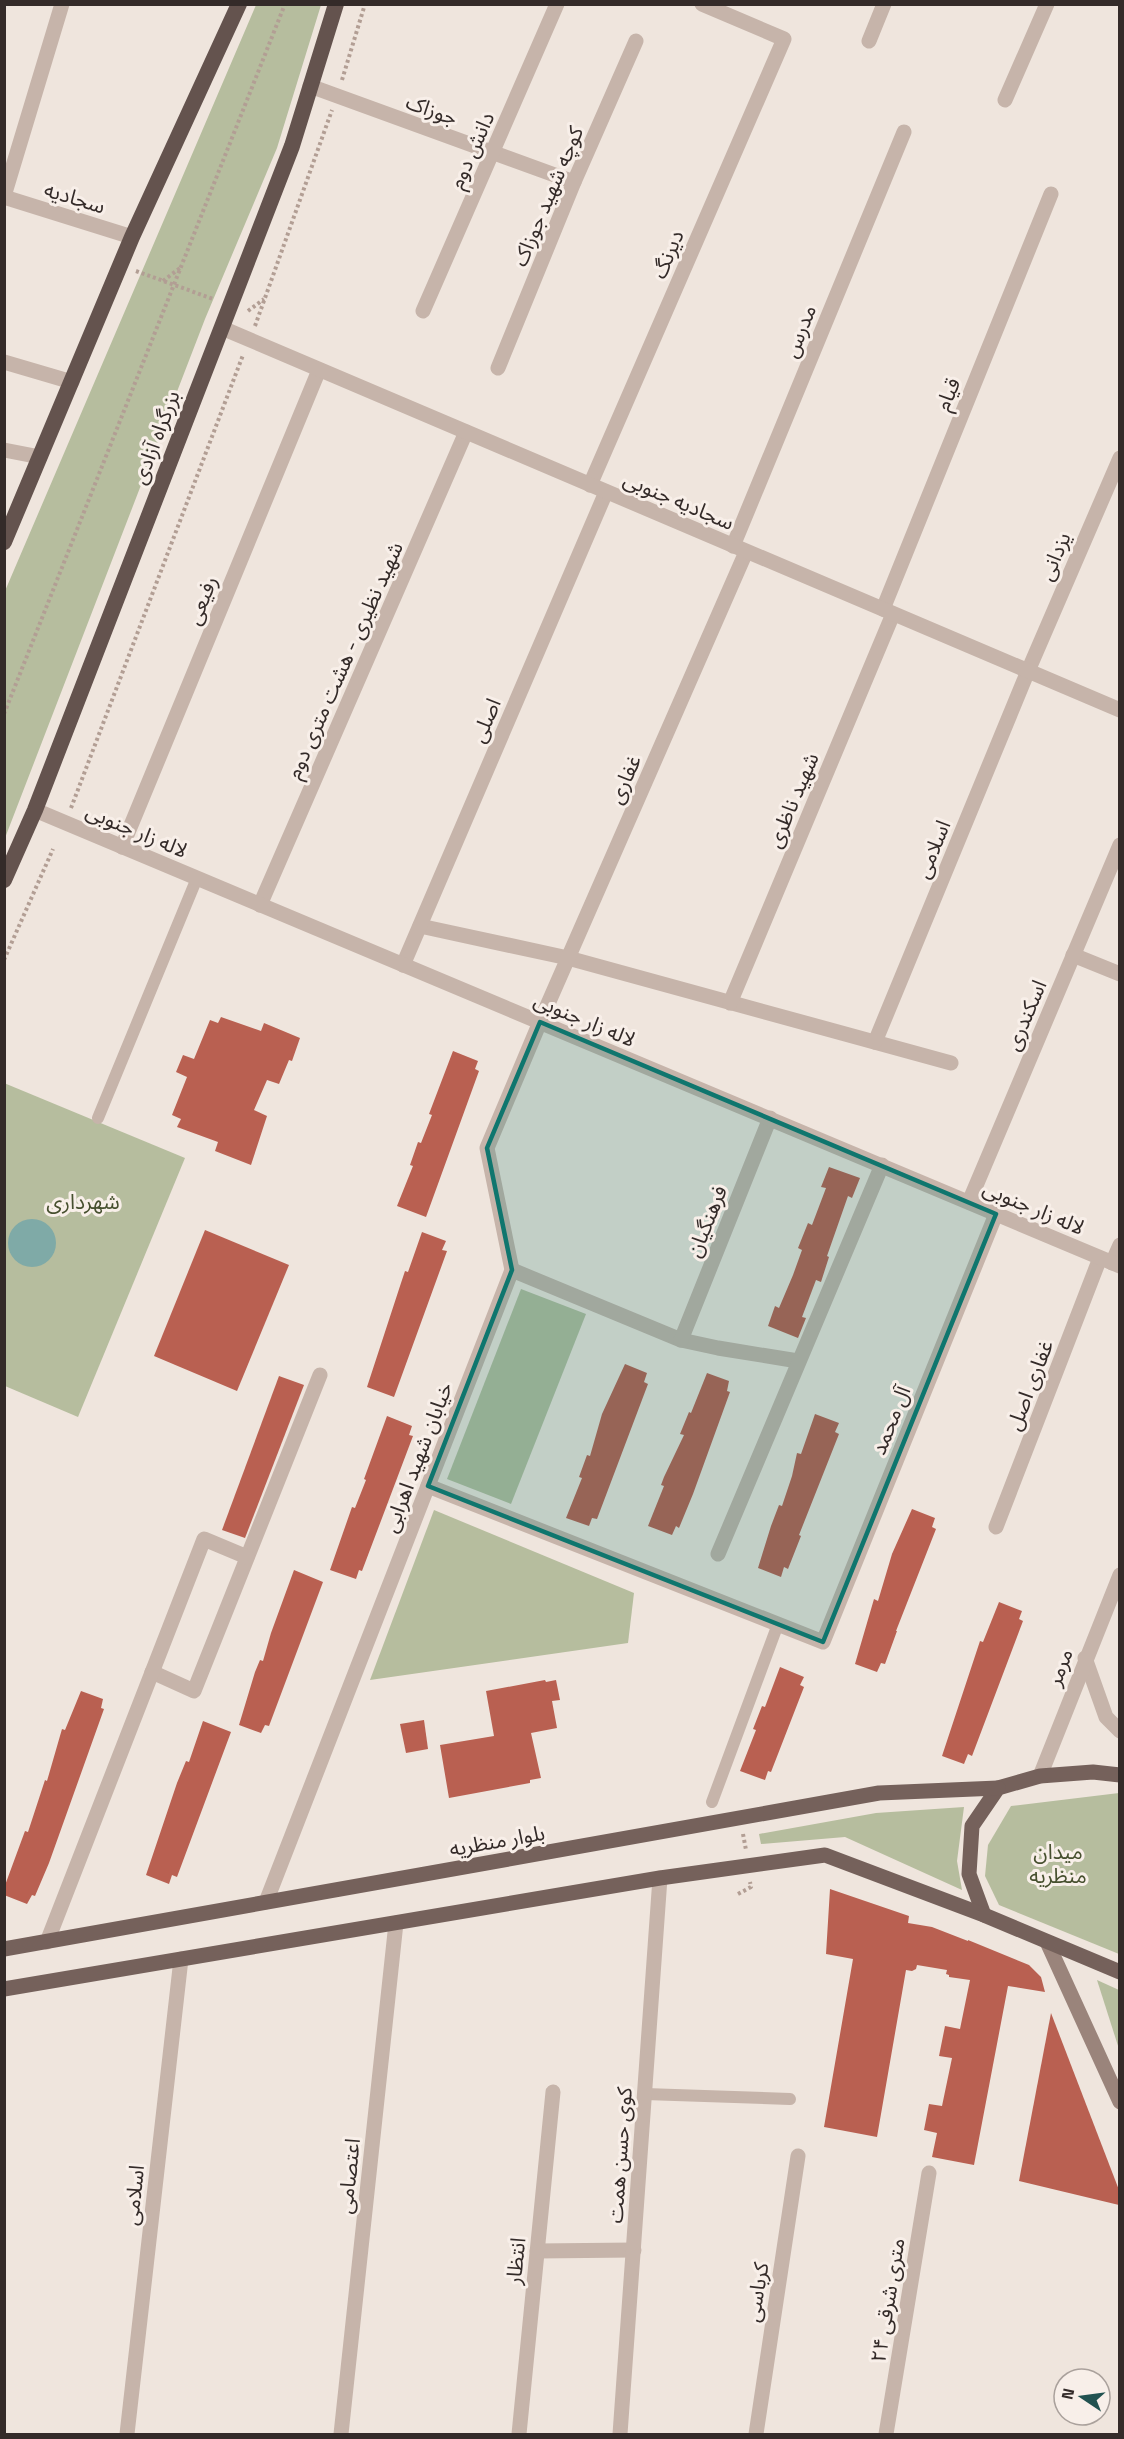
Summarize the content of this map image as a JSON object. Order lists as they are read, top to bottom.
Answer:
{
  "streets": {
    "highway": ["بزرگراه آزادی"],
    "main road": ["بلوار منظریه"],
    "street": [
      "جوزاک",
      "دانش دوم",
      "کوچه شهید جوزاک",
      "سجادیه",
      "دیرنگ",
      "مدرس",
      "قیام",
      "سجادیه جنوبی",
      "یزدانی",
      "رفیعی",
      "شهید نظیری - هشت متری دوم",
      "اصلی",
      "غفاری",
      "شهید ناظری",
      "لاله زار جنوبی",
      "اسلامی",
      "اسکندری",
      "فرهنگیان",
      "غفاری اصل",
      "آل محمد",
      "خیابان شهید اهرابی",
      "مرمر",
      "کوی حسن همت",
      "اعتصامی",
      "انتظار",
      "کرباسی",
      "۲۴ متری شرقی"
    ]
  },
  "crossings": [
    ["جوزاک", "دانش دوم"],
    ["جوزاک", "کوچه شهید جوزاک"],
    ["جوزاک", "بزرگراه آزادی"],
    ["دیرنگ", "سجادیه جنوبی"],
    ["مدرس", "سجادیه جنوبی"],
    ["مدرس", "غفاری"],
    ["قیام", "سجادیه جنوبی"],
    ["قیام", "شهید ناظری"],
    ["بزرگراه آزادی", "سجادیه جنوبی"],
    ["بزرگراه آزادی", "لاله زار جنوبی"],
    ["سجادیه جنوبی", "یزدانی"],
    ["سجادیه جنوبی", "رفیعی"],
    ["سجادیه جنوبی", "شهید نظیری - هشت متری دوم"],
    ["سجادیه جنوبی", "اصلی"],
    ["سجادیه جنوبی", "غفاری"],
    ["سجادیه جنوبی", "شهید ناظری"],
    ["سجادیه جنوبی", "اسلامی"],
    ["یزدانی", "اسلامی"],
    ["رفیعی", "لاله زار جنوبی"],
    ["شهید نظیری - هشت متری دوم", "لاله زار جنوبی"],
    ["اصلی", "لاله زار جنوبی"],
    ["غفاری", "لاله زار جنوبی"],
    ["لاله زار جنوبی", "اسکندری"],
    ["لاله زار جنوبی", "فرهنگیان"],
    ["لاله زار جنوبی", "غفاری اصل"],
    ["لاله زار جنوبی", "آل محمد"],
    ["خیابان شهید اهرابی", "بلوار منظریه"],
    ["مرمر", "بلوار منظریه"]
  ],
  "parks": ["شهرداری", "میدان منظریه"],
  "north": "left"
}
